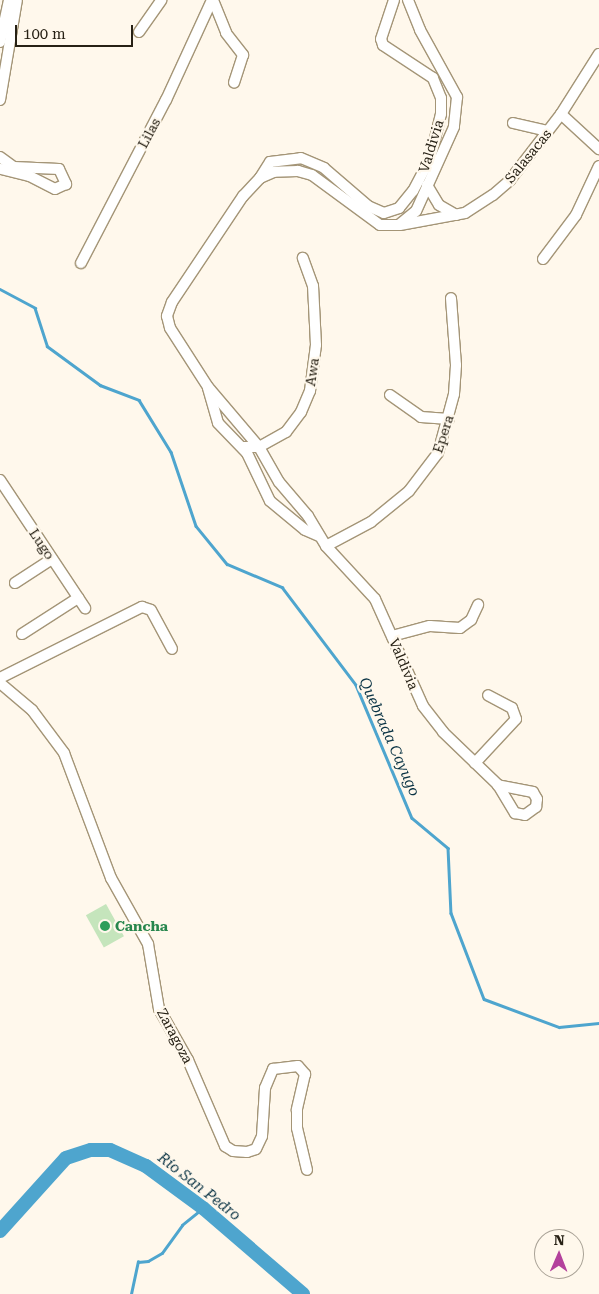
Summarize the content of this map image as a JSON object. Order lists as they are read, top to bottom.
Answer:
{
  "streets": {
    "street": [
      "Lilas",
      "Valdivia",
      "Salasacas",
      "Awa",
      "Epera",
      "Lugo",
      "Zaragoza"
    ]
  },
  "crossings": [
    ["Valdivia", "Salasacas"],
    ["Valdivia", "Awa"],
    ["Valdivia", "Epera"]
  ],
  "water": ["Quebrada Cayugo", "Río San Pedro"],
  "places": ["Cancha"],
  "scale_bar": "100 m",
  "north": "top"
}
